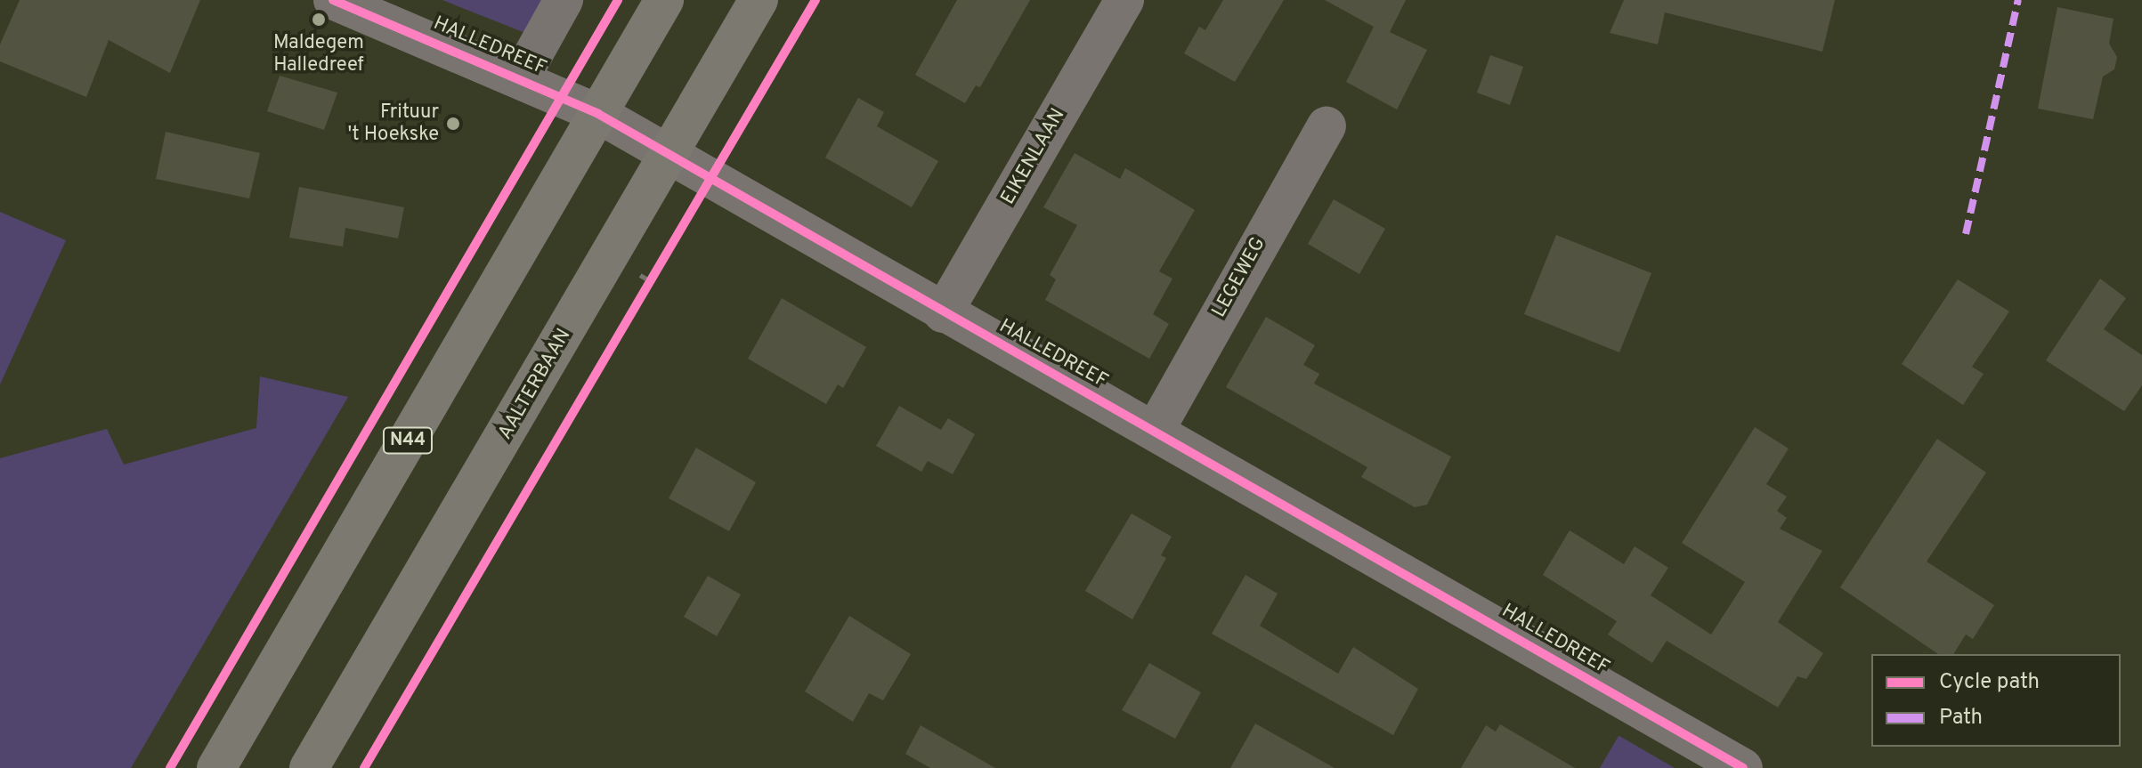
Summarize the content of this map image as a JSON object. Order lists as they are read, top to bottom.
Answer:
{
  "streets": {
    "highway": ["AALTERBAAN", "N44"],
    "street": ["HALLEDREEF", "EIKENLAAN", "LEGEWEG"]
  },
  "crossings": [
    ["HALLEDREEF", "EIKENLAAN"],
    ["HALLEDREEF", "LEGEWEG"],
    ["HALLEDREEF", "AALTERBAAN"],
    ["HALLEDREEF", "N44"]
  ],
  "places": ["Maldegem Halledreef", "Frituur 't Hoekske"],
  "legend": ["Cycle path", "Path"]
}
